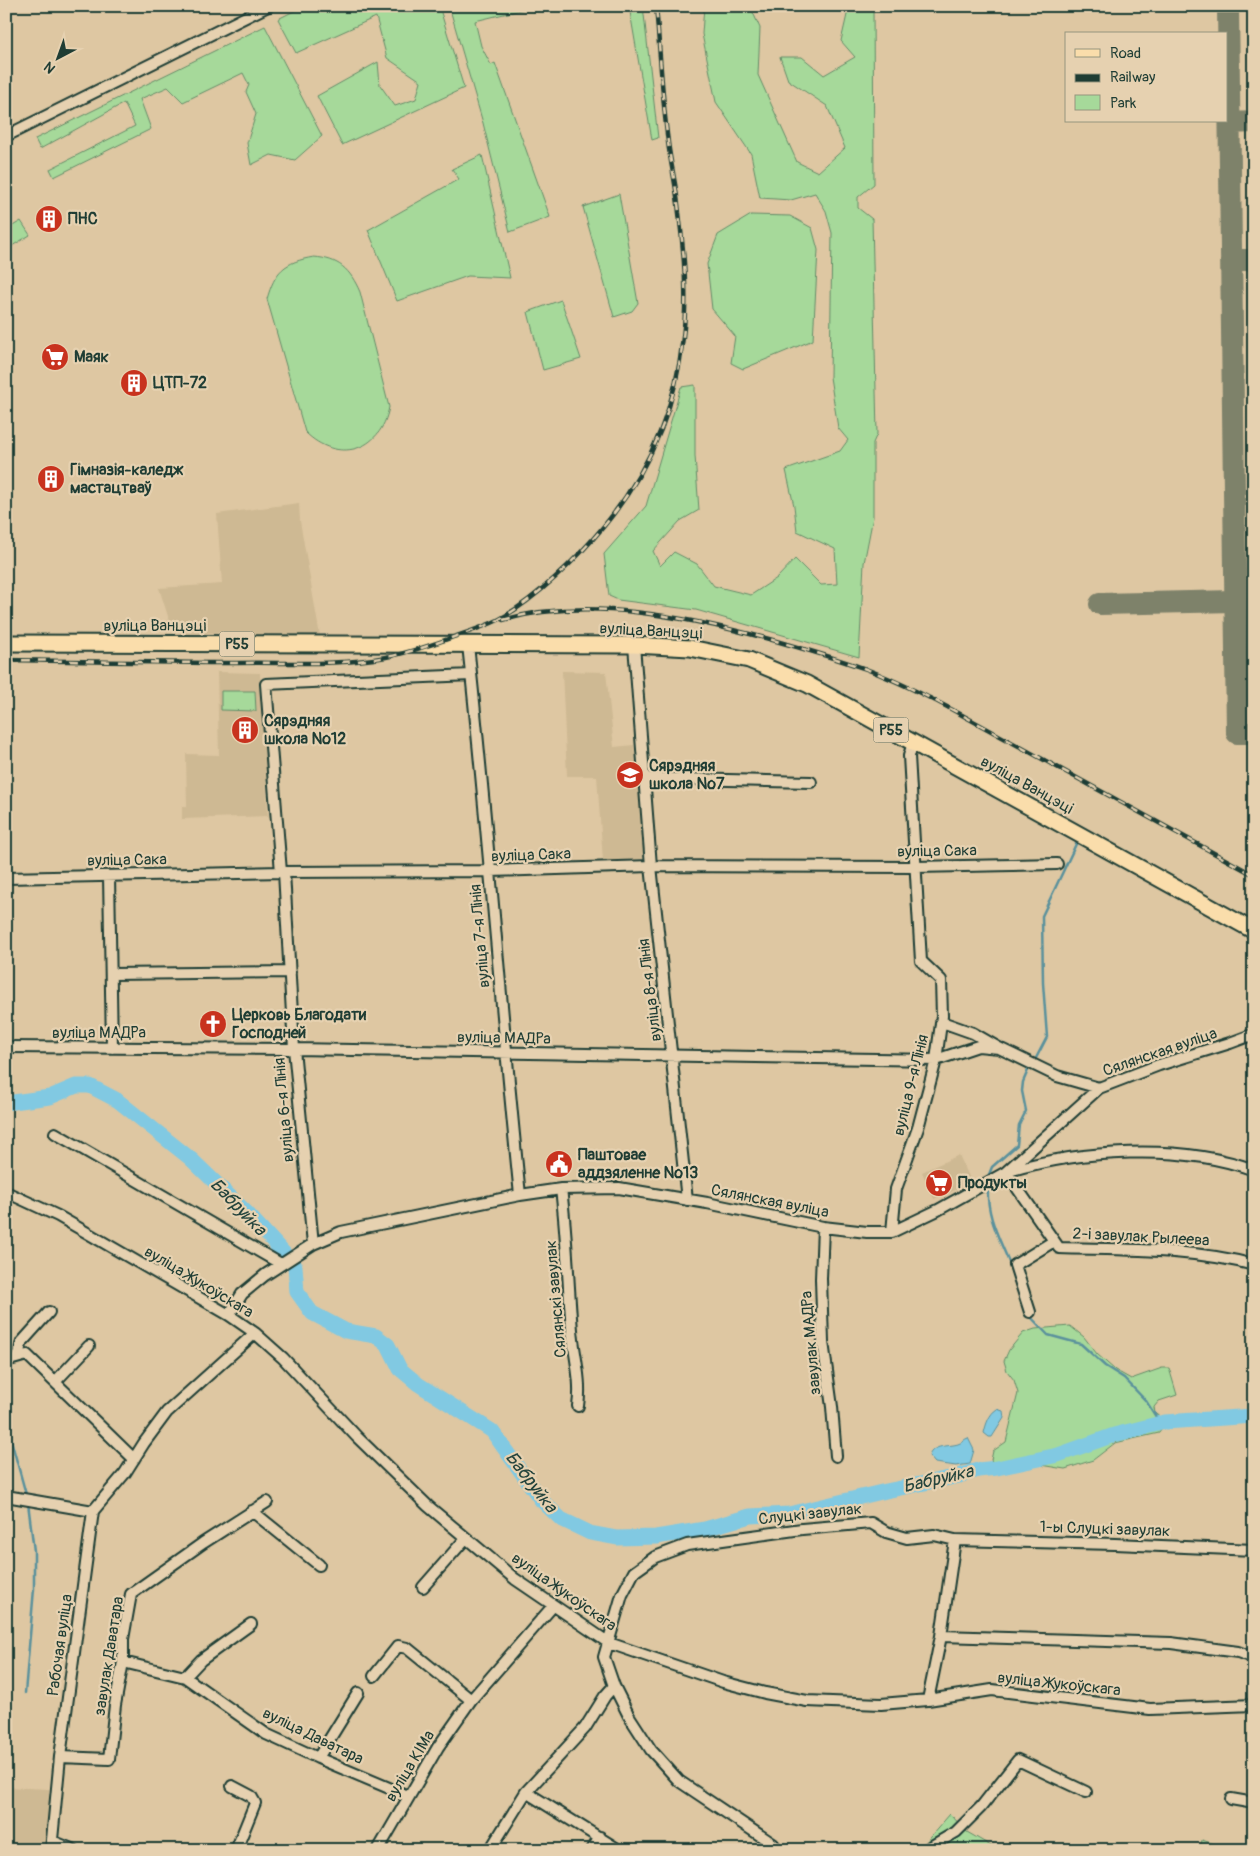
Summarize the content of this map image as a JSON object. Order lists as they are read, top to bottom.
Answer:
{
  "streets": {
    "main road": ["вуліца Ванцэці", "Р55"],
    "street": [
      "вуліца Сака",
      "вуліца 7-я Лінія",
      "вуліца 8-я Лінія",
      "вуліца МАДРа",
      "Сялянская вуліца",
      "вуліца 9-я Лінія",
      "вуліца 6-я Лінія",
      "2-і завулак Рылеева",
      "вуліца Жукоўскага",
      "Сялянскі завулак",
      "завулак МАДРа",
      "Слуцкі завулак",
      "1-ы Слуцкі завулак",
      "Рабочая вуліца",
      "завулак Даватара",
      "вуліца Даватара",
      "вуліца КІМа"
    ]
  },
  "crossings": [
    ["вуліца Ванцэці", "вуліца 7-я Лінія"],
    ["вуліца Ванцэці", "вуліца 8-я Лінія"],
    ["вуліца Ванцэці", "вуліца 9-я Лінія"],
    ["вуліца Сака", "вуліца 7-я Лінія"],
    ["вуліца Сака", "вуліца 8-я Лінія"],
    ["вуліца Сака", "вуліца 9-я Лінія"],
    ["вуліца Сака", "вуліца 6-я Лінія"],
    ["вуліца 7-я Лінія", "вуліца МАДРа"],
    ["вуліца 7-я Лінія", "Сялянская вуліца"],
    ["вуліца 7-я Лінія", "вуліца 6-я Лінія"],
    ["вуліца 8-я Лінія", "вуліца МАДРа"],
    ["вуліца 8-я Лінія", "Сялянская вуліца"],
    ["вуліца МАДРа", "Сялянская вуліца"],
    ["вуліца МАДРа", "вуліца 9-я Лінія"],
    ["вуліца МАДРа", "вуліца 6-я Лінія"],
    ["Сялянская вуліца", "вуліца 9-я Лінія"],
    ["Сялянская вуліца", "вуліца 6-я Лінія"],
    ["Сялянская вуліца", "2-і завулак Рылеева"],
    ["Сялянская вуліца", "вуліца Жукоўскага"],
    ["Сялянская вуліца", "Сялянскі завулак"],
    ["Сялянская вуліца", "завулак МАДРа"],
    ["вуліца Жукоўскага", "Слуцкі завулак"],
    ["вуліца Жукоўскага", "вуліца КІМа"],
    ["Слуцкі завулак", "1-ы Слуцкі завулак"],
    ["Рабочая вуліца", "завулак Даватара"],
    ["завулак Даватара", "вуліца Даватара"],
    ["вуліца Даватара", "вуліца КІМа"]
  ],
  "water": ["Бабруйка"],
  "places": {
    "building": [
      "ПНС",
      "ЦТП-72",
      "Гімназія-каледж мастацтваў",
      "Сярэдняя школа №12"
    ],
    "supermarket": ["Маяк", "Продукты"],
    "school or university": ["Сярэдняя школа №7"],
    "church": ["Церковь Благодати Господней"],
    "public building": ["Паштовае аддзяленне №13"]
  },
  "legend": ["Road", "Railway", "Park"],
  "north": "bottom left"
}
